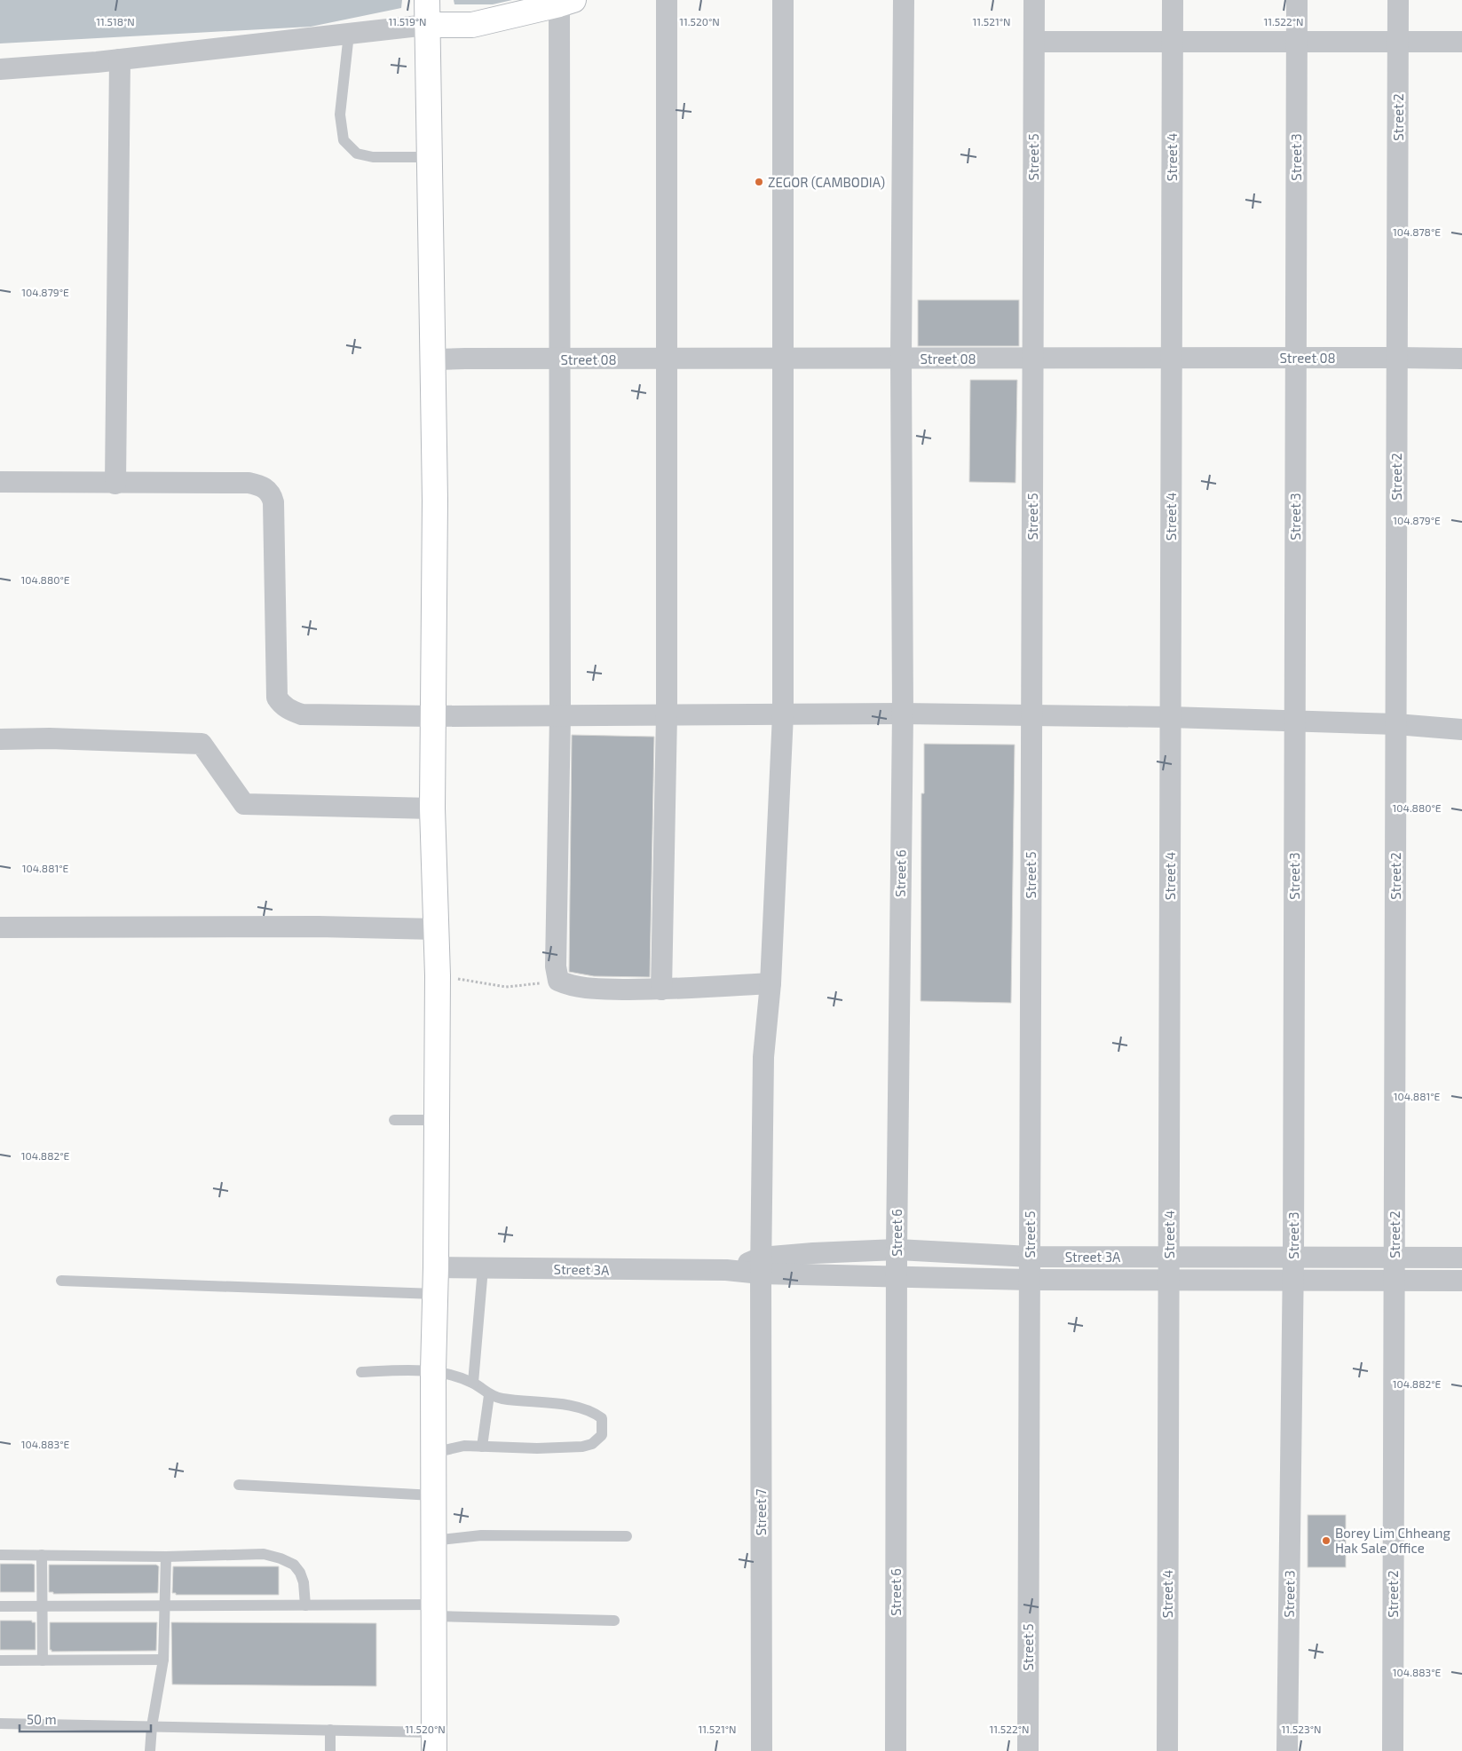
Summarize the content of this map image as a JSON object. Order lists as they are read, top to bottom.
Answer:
{
  "streets": {
    "street": [
      "Street 2",
      "Street 5",
      "Street 4",
      "Street 3",
      "Street 08",
      "Street 6",
      "Street 3A",
      "Street 7"
    ]
  },
  "crossings": [
    ["Street 2", "Street 08"],
    ["Street 2", "Street 3A"],
    ["Street 5", "Street 08"],
    ["Street 5", "Street 3A"],
    ["Street 4", "Street 08"],
    ["Street 4", "Street 3A"],
    ["Street 3", "Street 08"],
    ["Street 3", "Street 3A"],
    ["Street 08", "Street 6"],
    ["Street 08", "Street 7"],
    ["Street 6", "Street 3A"],
    ["Street 3A", "Street 7"]
  ],
  "places": ["ZEGOR (CAMBODIA)", "Borey Lim Chheang Hak Sale Office"],
  "scale_bar": "50 m",
  "coordinates": [
    "11.518°N",
    "11.519°N",
    "11.520°N",
    "11.521°N",
    "11.522°N",
    "104.878°E",
    "104.879°E",
    "104.880°E",
    "104.881°E",
    "104.882°E",
    "104.883°E",
    "11.523°N"
  ]
}
